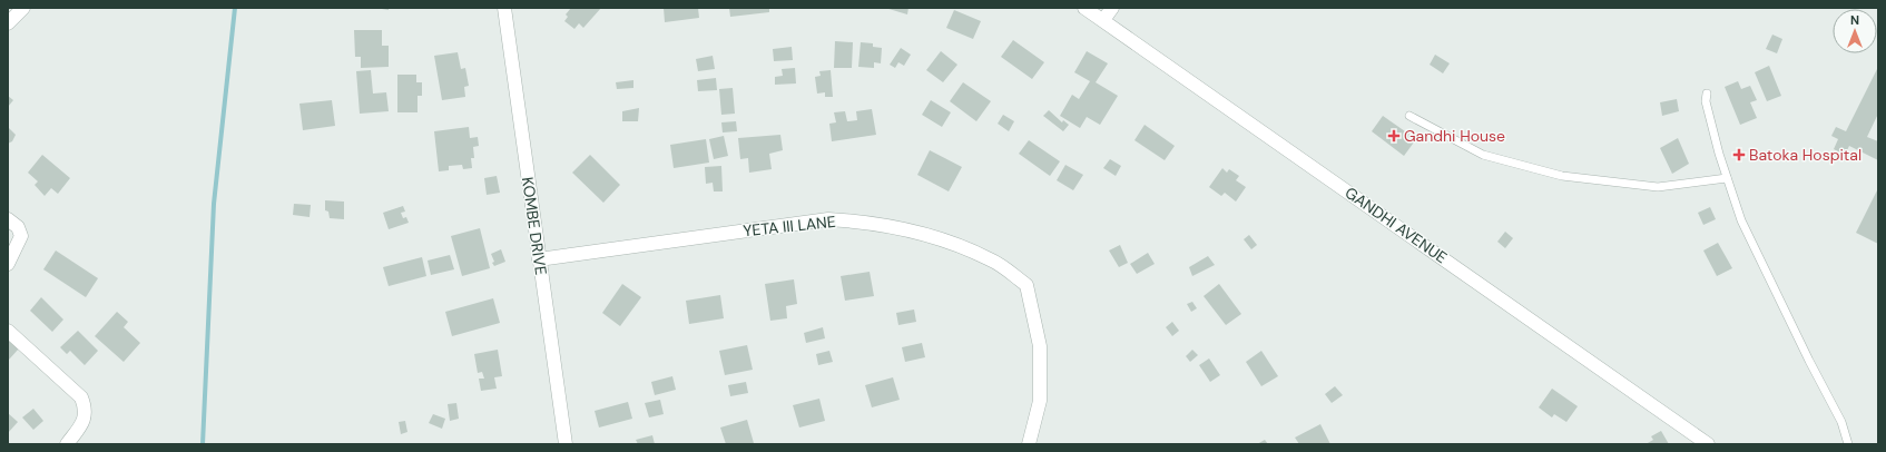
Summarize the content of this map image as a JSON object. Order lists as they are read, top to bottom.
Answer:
{
  "streets": {
    "street": ["GANDHI AVENUE", "KOMBE DRIVE", "YETA III LANE"]
  },
  "crossings": [
    ["KOMBE DRIVE", "YETA III LANE"]
  ],
  "places": {
    "health": ["Gandhi House", "Batoka Hospital"]
  },
  "north": "top"
}
